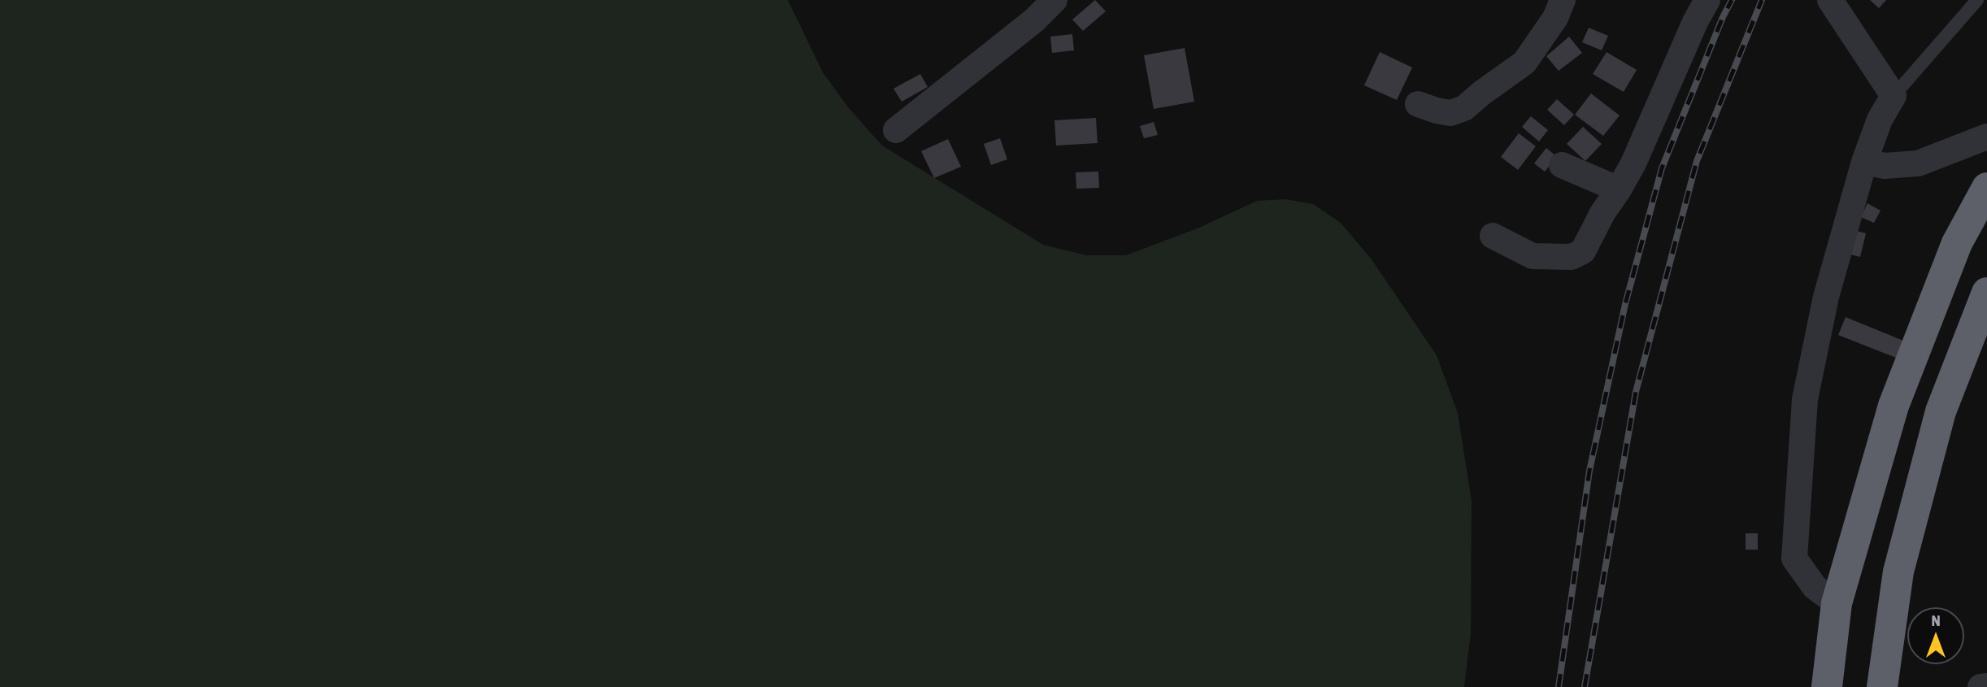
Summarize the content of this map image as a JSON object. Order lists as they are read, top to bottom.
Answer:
{
  "north": "top"
}
